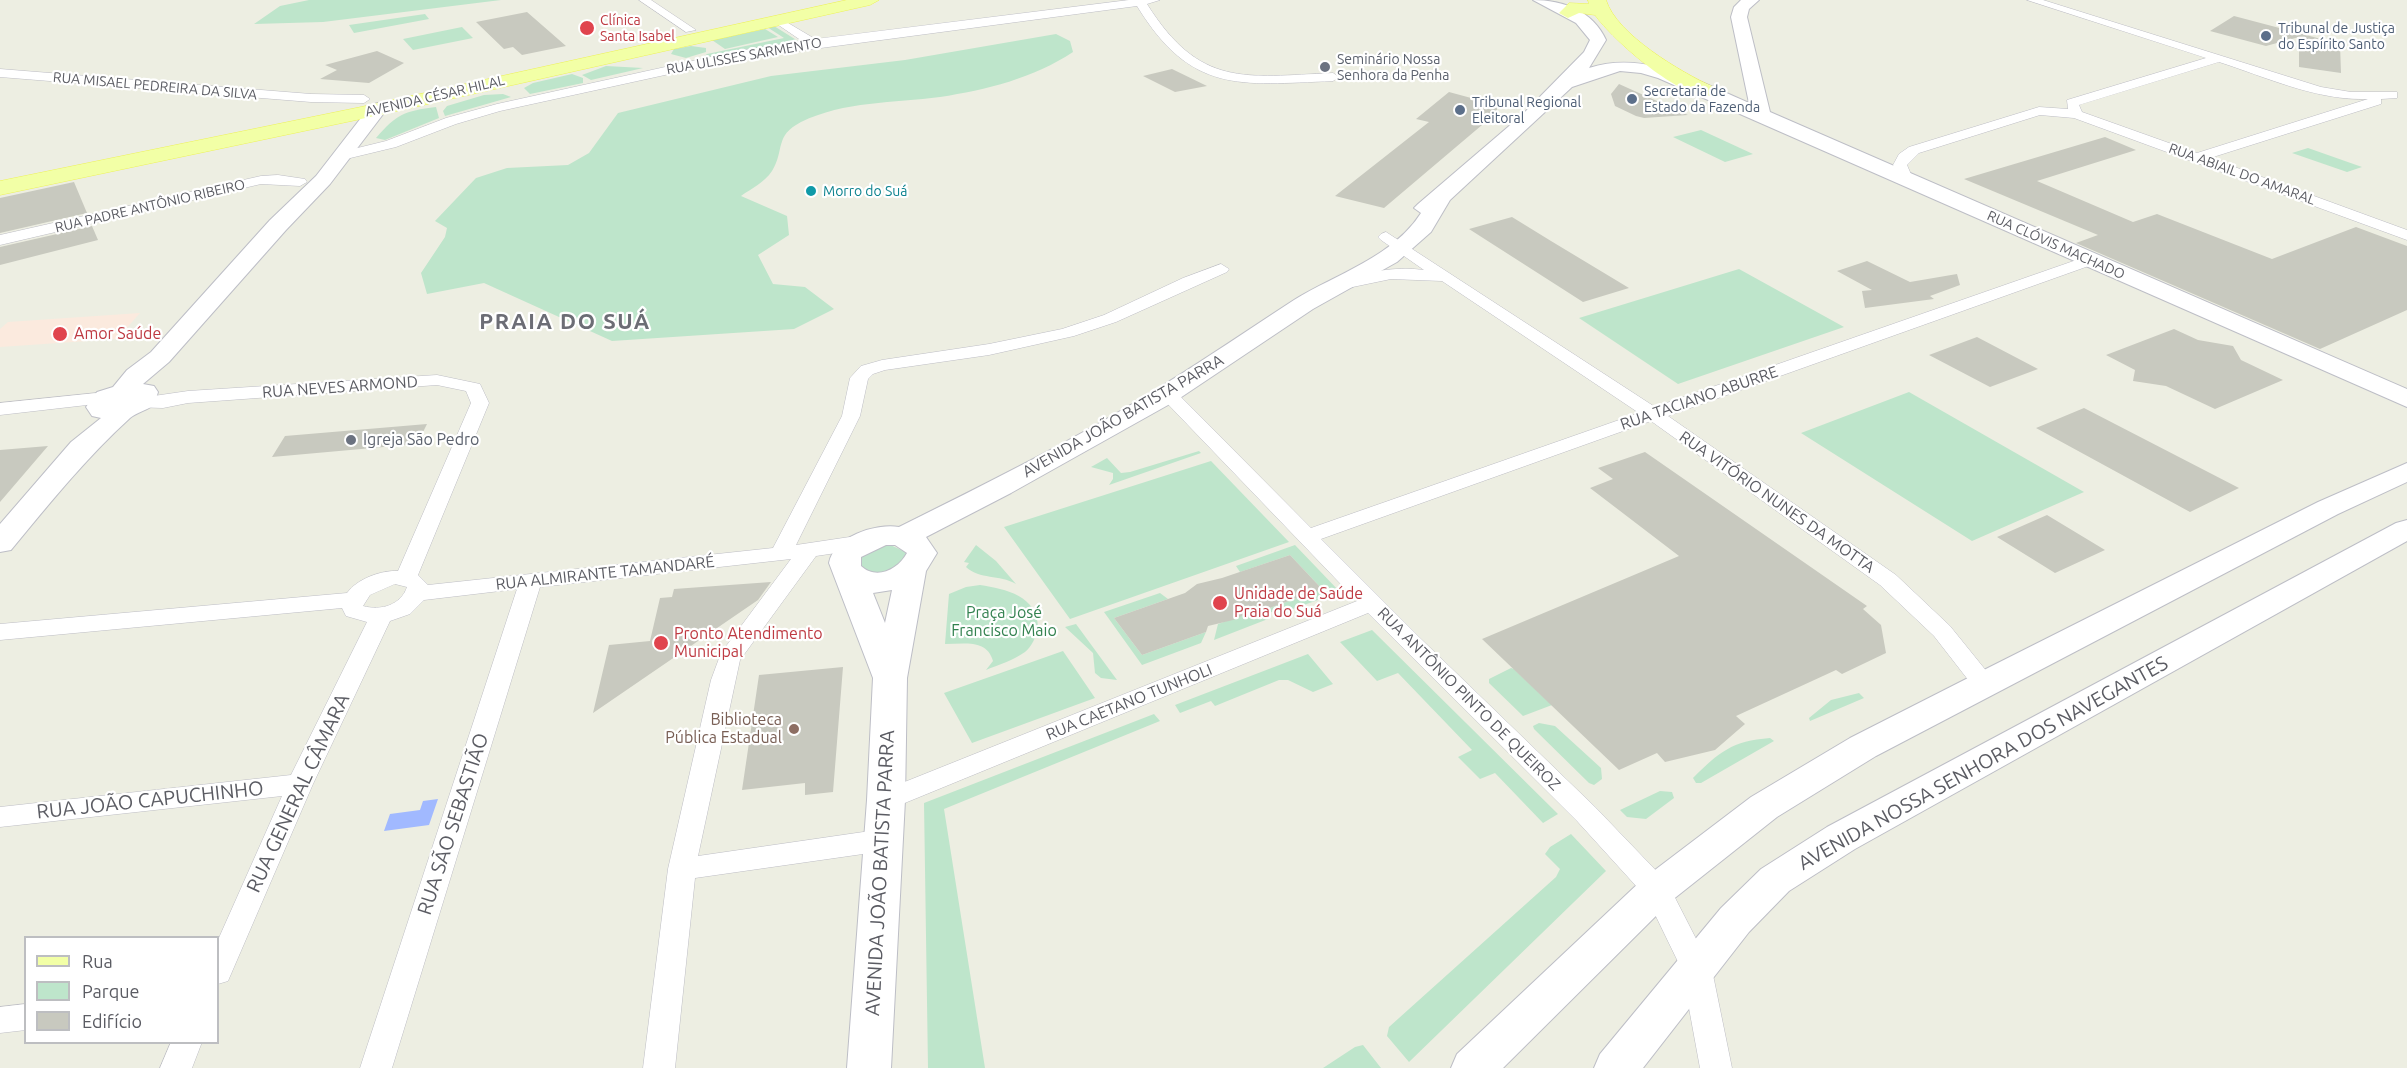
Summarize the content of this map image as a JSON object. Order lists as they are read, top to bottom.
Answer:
{
  "streets": {
    "main road": [
      "AVENIDA CÉSAR HILAL",
      "RUA CLÓVIS MACHADO",
      "AVENIDA JOÃO BATISTA PARRA",
      "AVENIDA NOSSA SENHORA DOS NAVEGANTES"
    ],
    "street": [
      "RUA ULISSES SARMENTO",
      "RUA MISAEL PEDREIRA DA SILVA",
      "RUA ABIAIL DO AMARAL",
      "RUA PADRE ANTÔNIO RIBEIRO",
      "RUA NEVES ARMOND",
      "RUA TACIANO ABURRE",
      "RUA VITÓRIO NUNES DA MOTTA",
      "RUA ALMIRANTE TAMANDARÉ",
      "RUA ANTÔNIO PINTO DE QUEIROZ",
      "RUA CAETANO TUNHOLI",
      "RUA GENERAL CÂMARA",
      "RUA JOÃO CAPUCHINHO",
      "RUA SÃO SEBASTIÃO"
    ]
  },
  "crossings": [
    ["RUA MISAEL PEDREIRA DA SILVA", "AVENIDA CÉSAR HILAL"],
    ["RUA ABIAIL DO AMARAL", "RUA CLÓVIS MACHADO"],
    ["RUA CLÓVIS MACHADO", "RUA TACIANO ABURRE"],
    ["RUA CLÓVIS MACHADO", "AVENIDA JOÃO BATISTA PARRA"],
    ["RUA NEVES ARMOND", "RUA ALMIRANTE TAMANDARÉ"],
    ["RUA TACIANO ABURRE", "RUA VITÓRIO NUNES DA MOTTA"],
    ["RUA TACIANO ABURRE", "RUA ANTÔNIO PINTO DE QUEIROZ"],
    ["AVENIDA JOÃO BATISTA PARRA", "RUA VITÓRIO NUNES DA MOTTA"],
    ["AVENIDA JOÃO BATISTA PARRA", "RUA ALMIRANTE TAMANDARÉ"],
    ["AVENIDA JOÃO BATISTA PARRA", "RUA ANTÔNIO PINTO DE QUEIROZ"],
    ["AVENIDA JOÃO BATISTA PARRA", "RUA CAETANO TUNHOLI"],
    ["RUA ALMIRANTE TAMANDARÉ", "RUA SÃO SEBASTIÃO"],
    ["RUA ANTÔNIO PINTO DE QUEIROZ", "RUA CAETANO TUNHOLI"],
    ["RUA ANTÔNIO PINTO DE QUEIROZ", "AVENIDA NOSSA SENHORA DOS NAVEGANTES"],
    ["RUA GENERAL CÂMARA", "RUA JOÃO CAPUCHINHO"]
  ],
  "districts": ["PRAIA DO SUÁ"],
  "parks": ["Praça José Francisco Maio"],
  "places": [
    "Clínica Santa Isabel",
    "Tribunal de Justiça do Espírito Santo",
    "Seminário Nossa Senhora da Penha",
    "Secretaria de Estado da Fazenda",
    "Tribunal Regional Eleitoral",
    "Morro do Suá",
    "Amor Saúde",
    "Igreja São Pedro",
    "Unidade de Saúde Praia do Suá",
    "Pronto Atendimento Municipal",
    "Biblioteca Pública Estadual"
  ],
  "legend": ["Rua", "Parque", "Edifício"]
}
